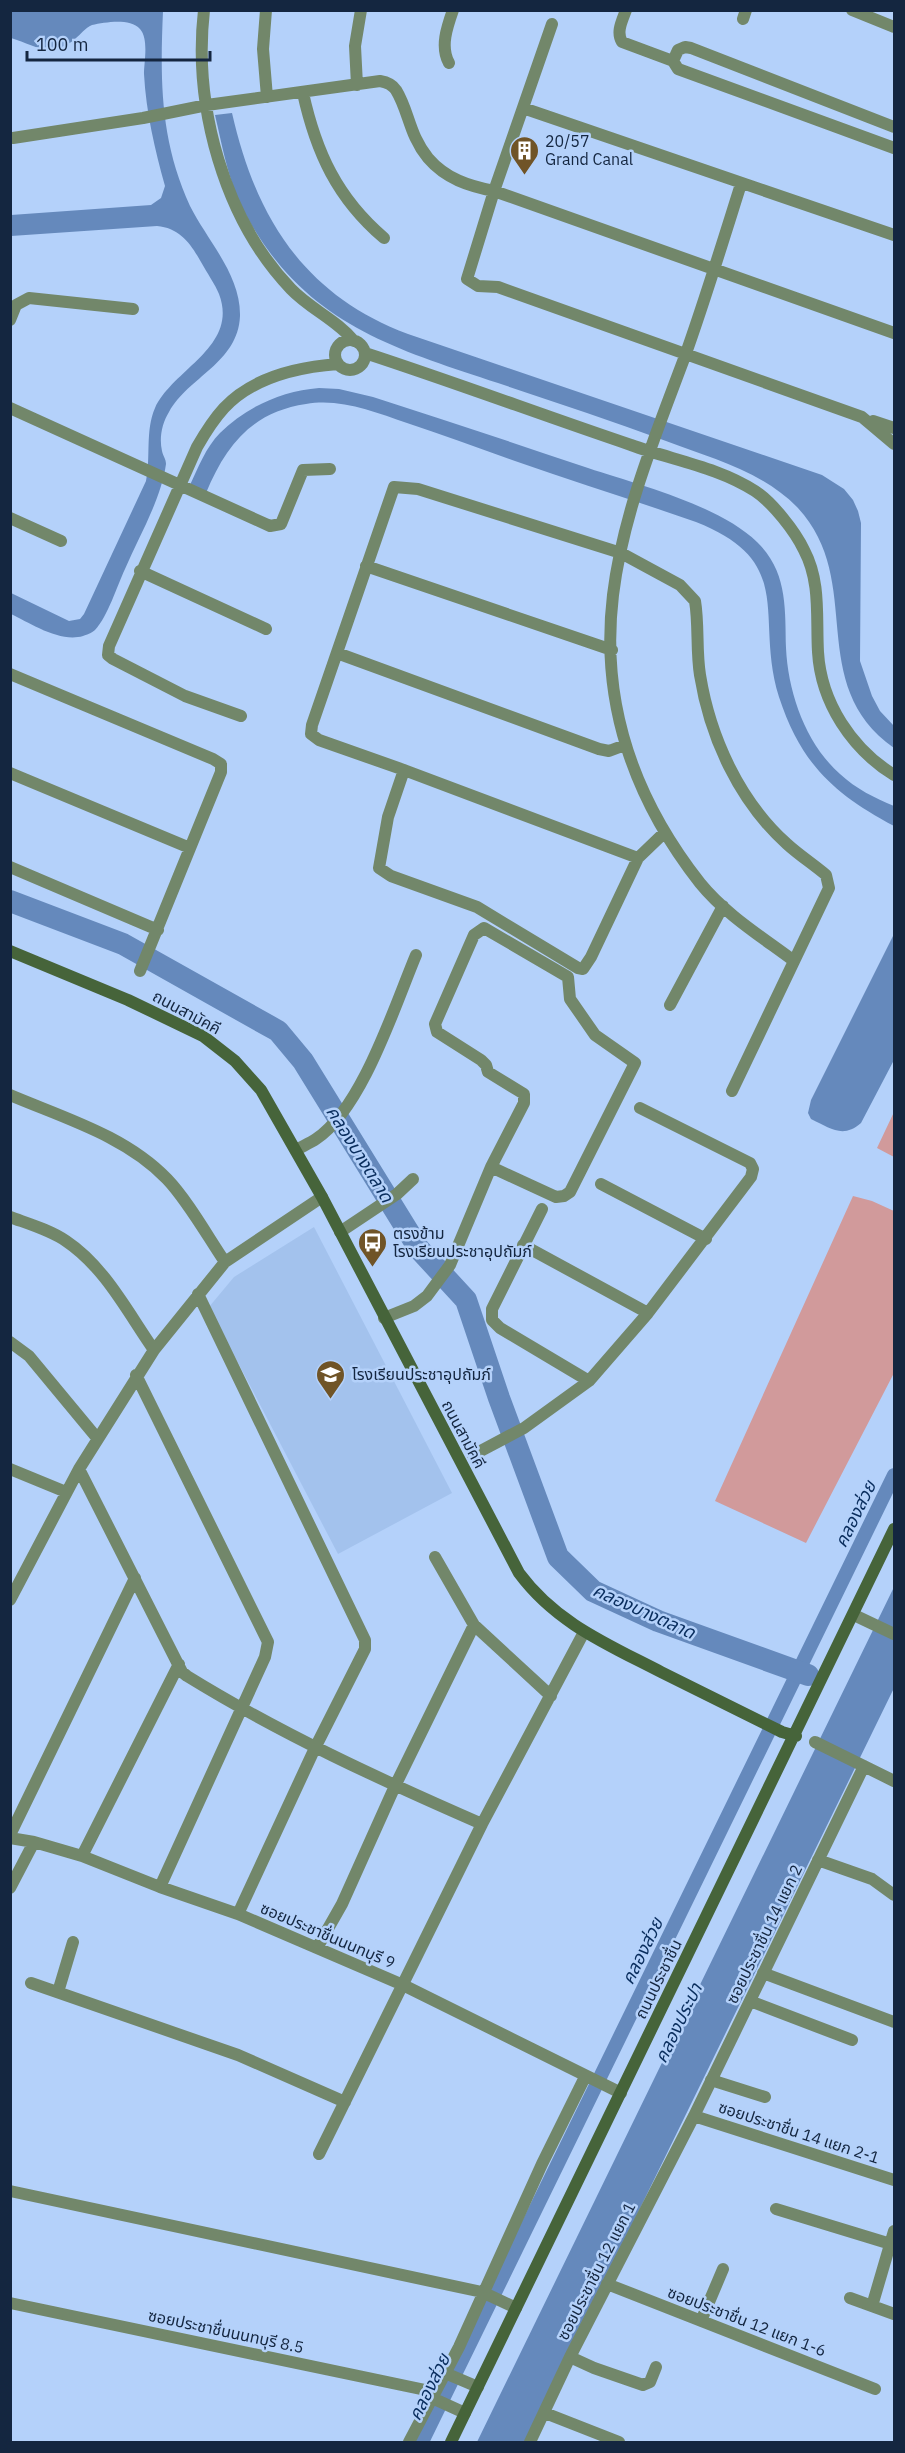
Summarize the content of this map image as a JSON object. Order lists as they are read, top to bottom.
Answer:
{
  "streets": {
    "main road": ["ถนนสามัคคี", "ถนนประชาชื่น"],
    "street": [
      "ซอยประชาชื่น 14 แยก 2",
      "ซอยประชาชื่นนนทบุรี 9",
      "ซอยประชาชื่น 14 แยก 2-1",
      "ซอยประชาชื่น 12 แยก 1",
      "ซอยประชาชื่น 12 แยก 1-6",
      "ซอยประชาชื่นนนทบุรี 8.5"
    ]
  },
  "crossings": [
    ["ถนนสามัคคี", "ถนนประชาชื่น"],
    ["ซอยประชาชื่น 14 แยก 2", "ซอยประชาชื่น 14 แยก 2-1"],
    ["ซอยประชาชื่น 14 แยก 2", "ซอยประชาชื่น 12 แยก 1"],
    ["ซอยประชาชื่นนนทบุรี 9", "ถนนประชาชื่น"],
    ["ถนนประชาชื่น", "ซอยประชาชื่นนนทบุรี 8.5"],
    ["ซอยประชาชื่น 14 แยก 2-1", "ซอยประชาชื่น 12 แยก 1"],
    ["ซอยประชาชื่น 12 แยก 1", "ซอยประชาชื่น 12 แยก 1-6"]
  ],
  "water": ["คลองบางตลาด", "คลองส่วย", "คลองประปา"],
  "places": {
    "building": ["20/57 Grand Canal"],
    "bus stop": ["ตรงข้าม โรงเรียนประชาอุปถัมภ์"],
    "school or university": ["โรงเรียนประชาอุปถัมภ์"]
  },
  "scale_bar": "100 m"
}
